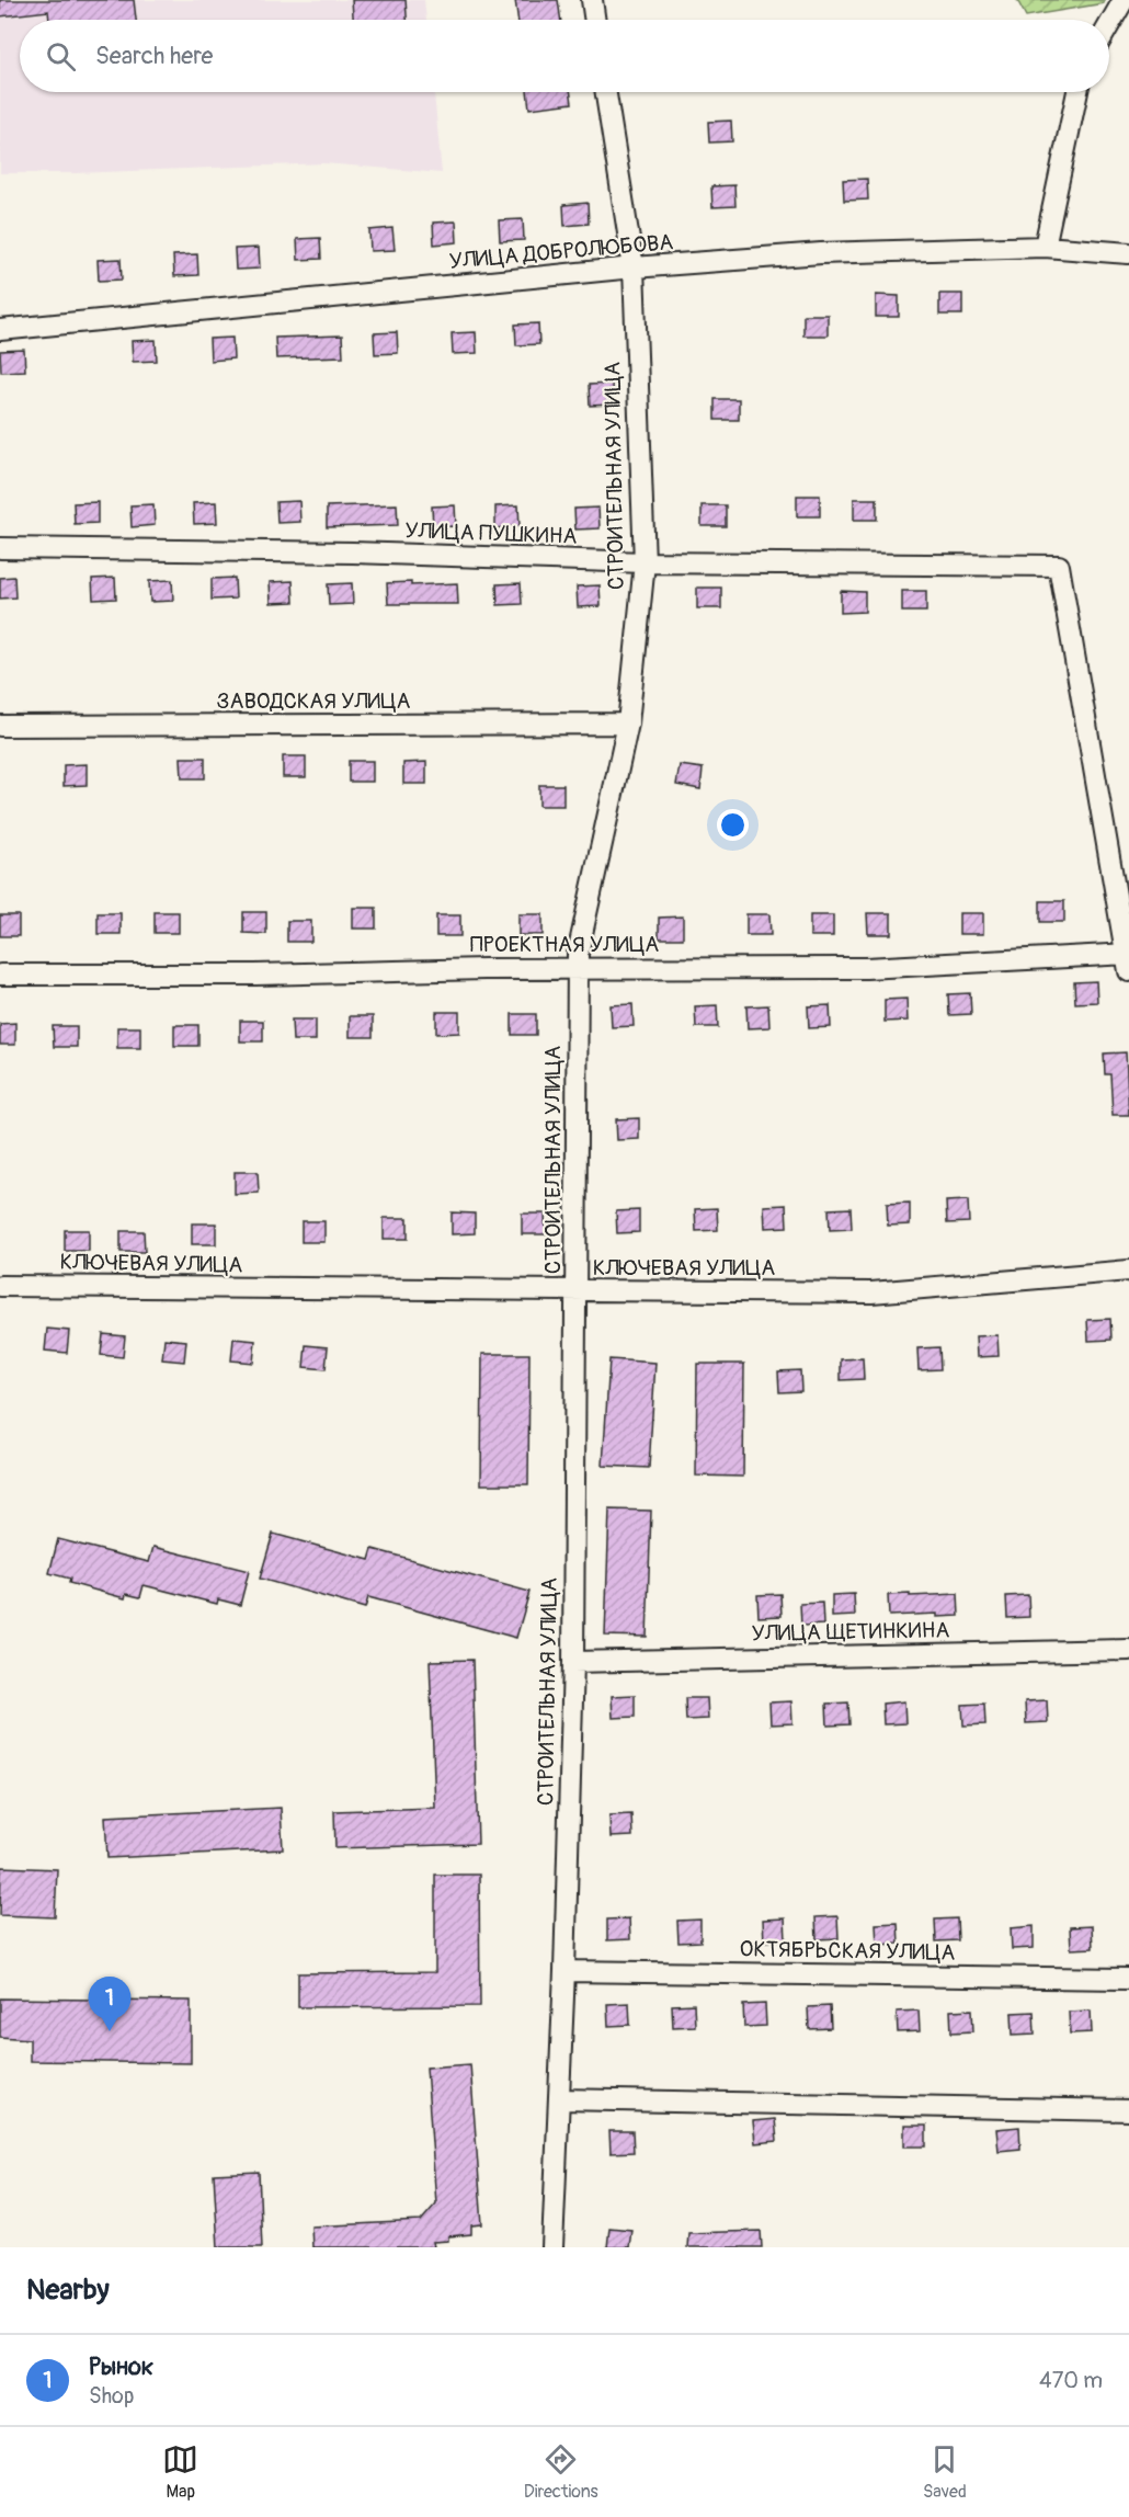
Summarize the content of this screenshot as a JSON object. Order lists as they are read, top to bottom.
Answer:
{
  "streets": {
    "street": [
      "УЛИЦА ДОБРОЛЮБОВА",
      "СТРОИТЕЛЬНАЯ УЛИЦА",
      "УЛИЦА ПУШКИНА",
      "ЗАВОДСКАЯ УЛИЦА",
      "ПРОЕКТНАЯ УЛИЦА",
      "КЛЮЧЕВАЯ УЛИЦА",
      "УЛИЦА ЩЕТИНКИНА",
      "ОКТЯБРЬСКАЯ УЛИЦА"
    ]
  },
  "crossings": [
    ["УЛИЦА ДОБРОЛЮБОВА", "СТРОИТЕЛЬНАЯ УЛИЦА"],
    ["СТРОИТЕЛЬНАЯ УЛИЦА", "УЛИЦА ПУШКИНА"],
    ["СТРОИТЕЛЬНАЯ УЛИЦА", "ЗАВОДСКАЯ УЛИЦА"],
    ["СТРОИТЕЛЬНАЯ УЛИЦА", "ПРОЕКТНАЯ УЛИЦА"],
    ["СТРОИТЕЛЬНАЯ УЛИЦА", "КЛЮЧЕВАЯ УЛИЦА"],
    ["СТРОИТЕЛЬНАЯ УЛИЦА", "УЛИЦА ЩЕТИНКИНА"],
    ["СТРОИТЕЛЬНАЯ УЛИЦА", "ОКТЯБРЬСКАЯ УЛИЦА"],
    ["УЛИЦА ПУШКИНА", "ПРОЕКТНАЯ УЛИЦА"]
  ],
  "page": {
    "search": "Search here",
    "pins": "1",
    "heading": "Nearby",
    "list": [
      {
        "mark": "1",
        "name": "Рынок",
        "note": "Shop",
        "value": "470 m"
      }
    ],
    "nav": ["Map", "Directions", "Saved"]
  }
}
